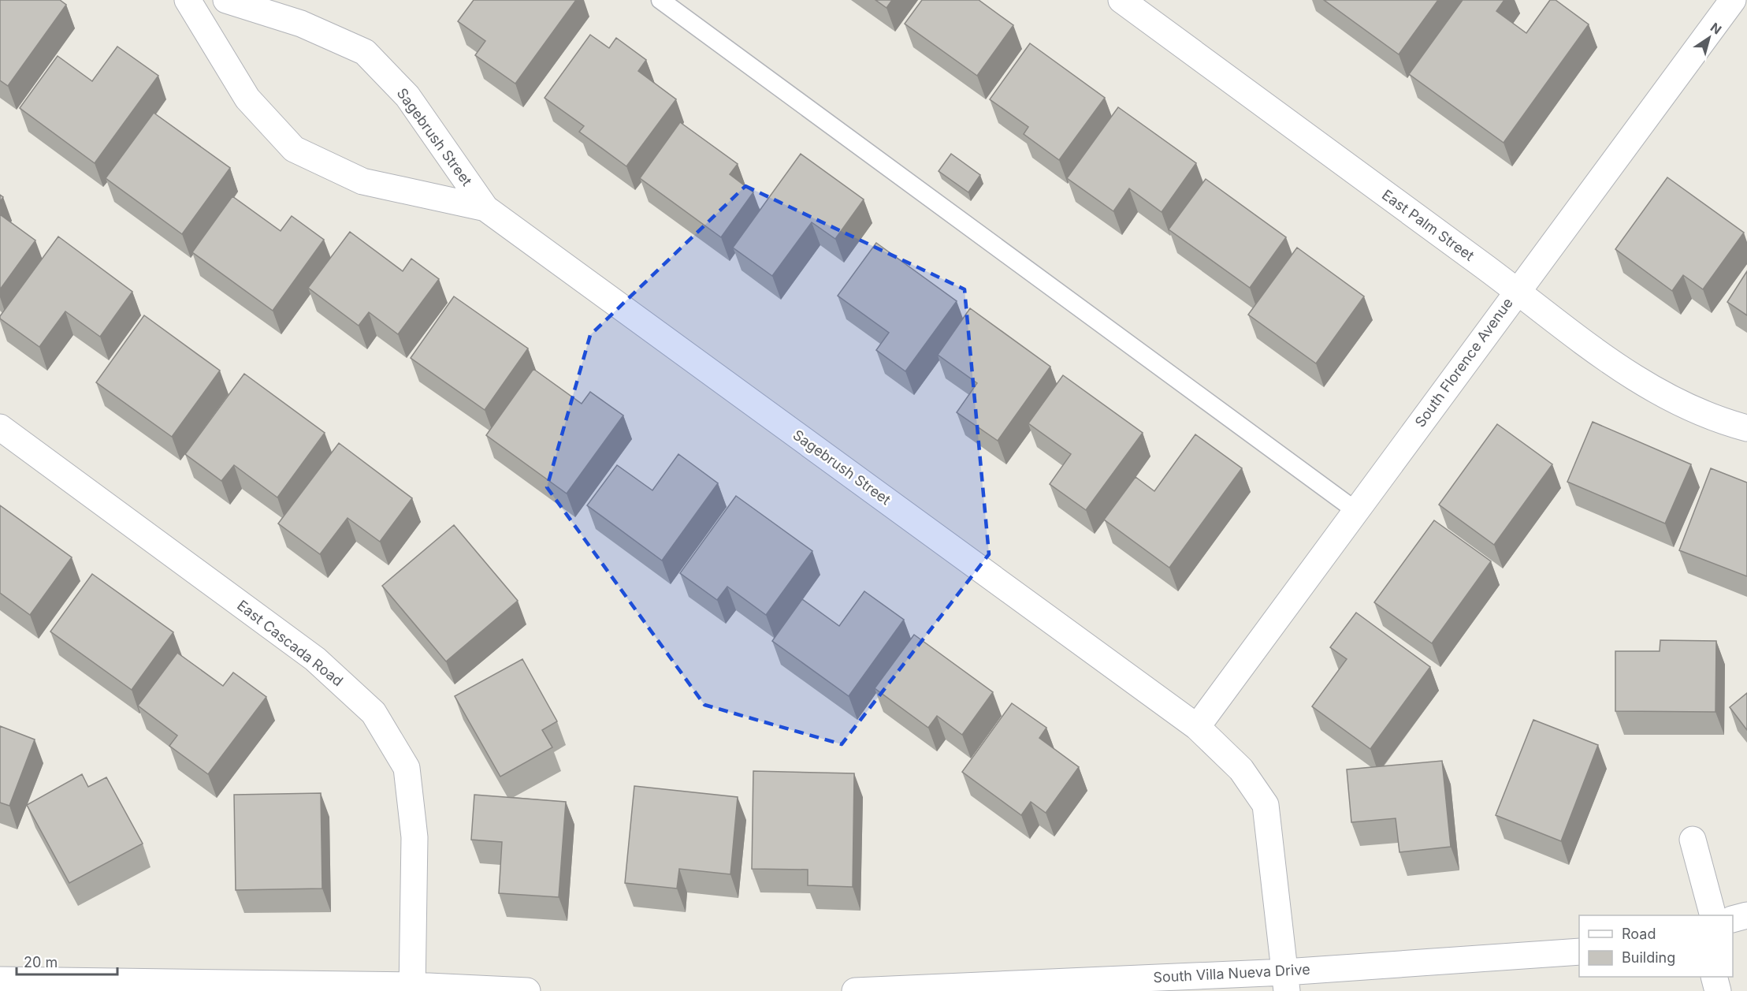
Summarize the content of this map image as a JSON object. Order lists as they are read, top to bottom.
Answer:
{
  "streets": {
    "street": [
      "Sagebrush Street",
      "East Palm Street",
      "South Florence Avenue",
      "East Cascada Road",
      "South Villa Nueva Drive"
    ]
  },
  "crossings": [
    ["Sagebrush Street", "South Florence Avenue"],
    ["Sagebrush Street", "South Villa Nueva Drive"],
    ["East Palm Street", "South Florence Avenue"]
  ],
  "legend": ["Road", "Building"],
  "scale_bar": "20 m",
  "north": "top right"
}
